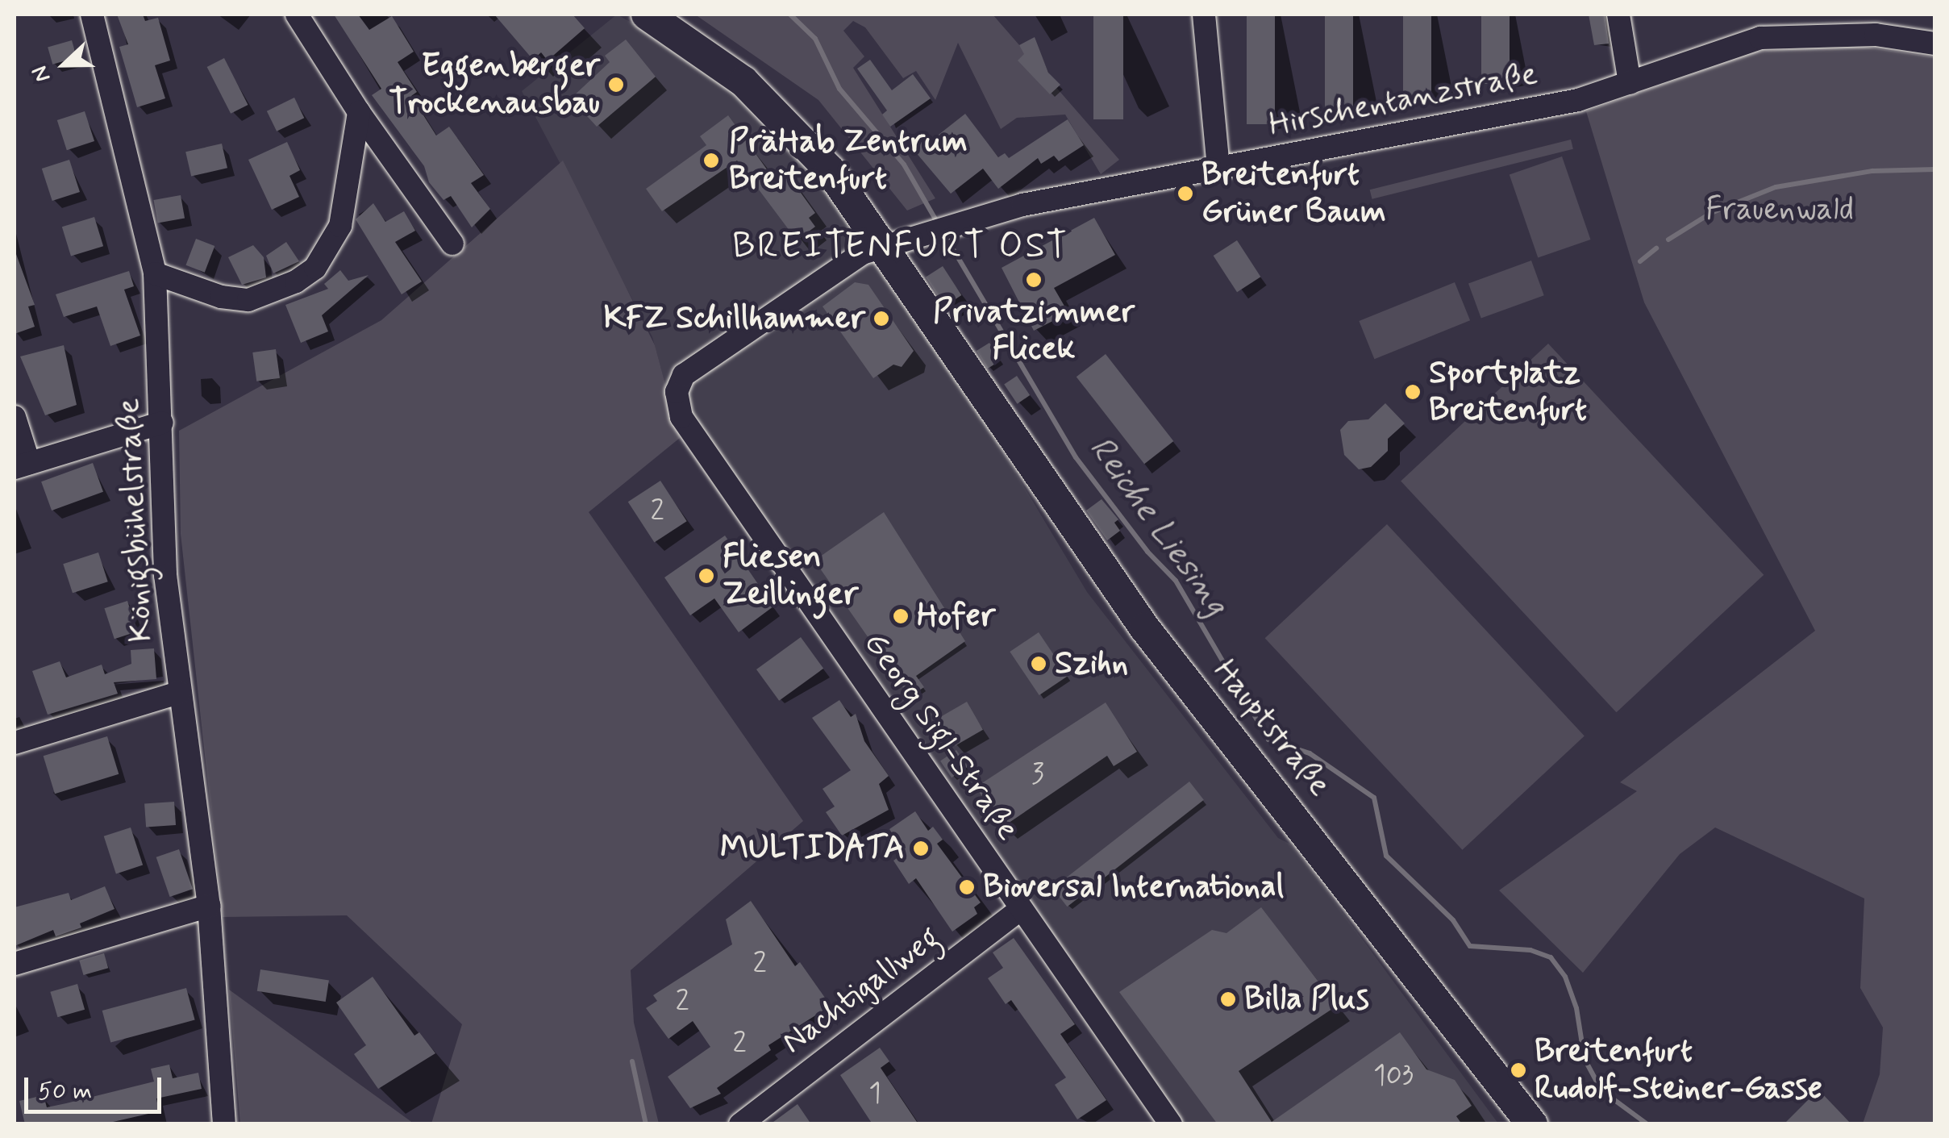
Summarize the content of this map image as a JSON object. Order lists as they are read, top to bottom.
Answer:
{
  "streets": {
    "main road": ["Hauptstraße"],
    "street": [
      "Hirschentanzstraße",
      "Königsbühelstraße",
      "Georg Sigl-Straße",
      "Nachtigallweg"
    ]
  },
  "crossings": [
    ["Hirschentanzstraße", "Hauptstraße"],
    ["Hirschentanzstraße", "Georg Sigl-Straße"],
    ["Hauptstraße", "Georg Sigl-Straße"],
    ["Georg Sigl-Straße", "Nachtigallweg"]
  ],
  "districts": ["BREITENFURT OST"],
  "water": ["Reiche Liesing"],
  "parks": ["Frauenwald"],
  "places": [
    "Eggenberger Trockenausbau",
    "PräHab Zentrum Breitenfurt",
    "Breitenfurt Grüner Baum",
    "Privatzimmer Flicek",
    "KFZ Schillhammer",
    "Sportplatz Breitenfurt",
    "Fliesen Zeillinger",
    "Hofer",
    "Szihn",
    "MULTIDATA",
    "Bioversal International",
    "Billa Plus",
    "Breitenfurt Rudolf-Steiner-Gasse"
  ],
  "house_numbers": [
    "2",
    "3",
    "2",
    "2",
    "2",
    "103",
    "1"
  ],
  "scale_bar": "50 m",
  "north": "left"
}
